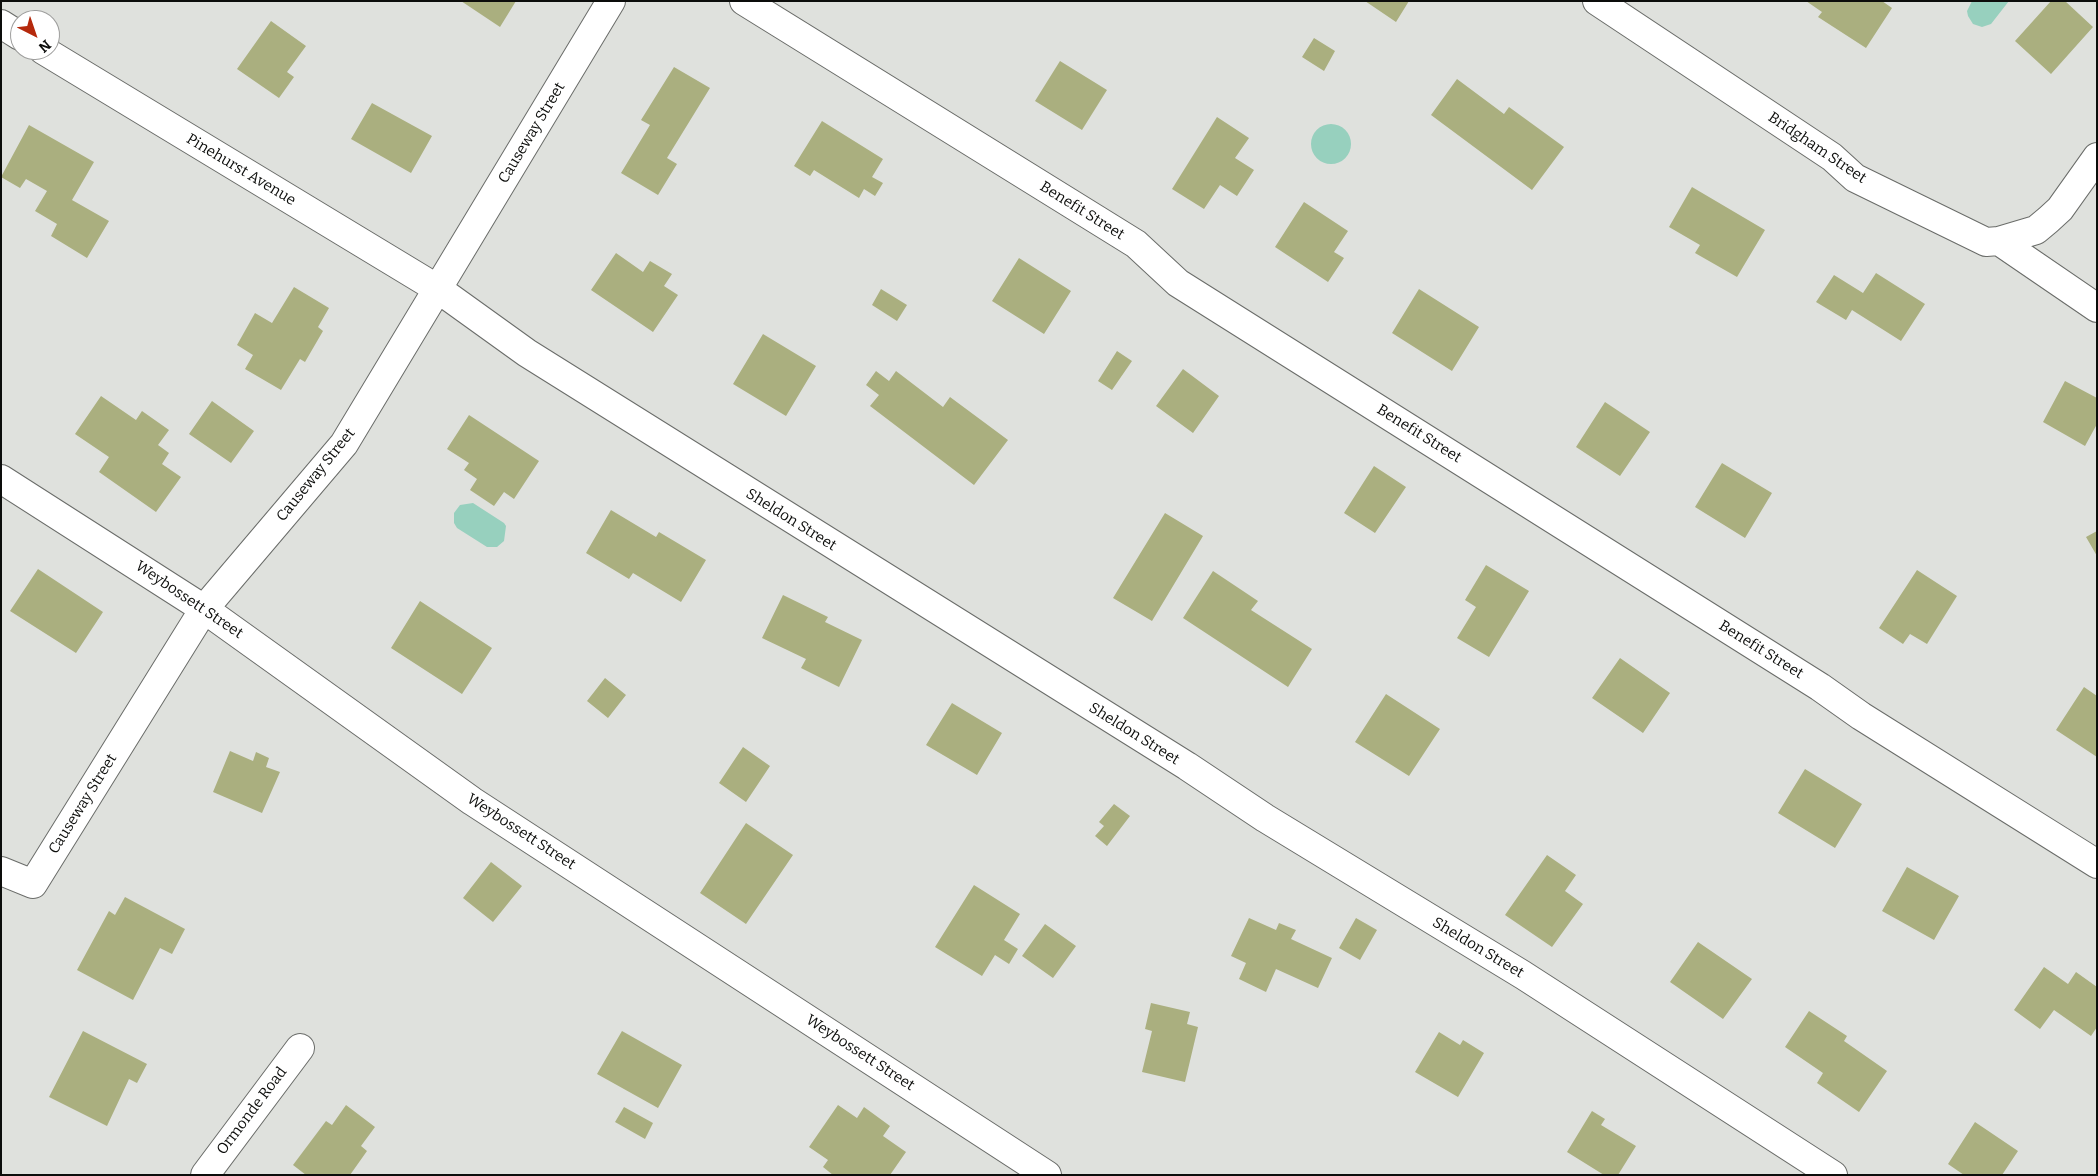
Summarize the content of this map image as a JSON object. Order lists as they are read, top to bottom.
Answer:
{
  "streets": {
    "street": [
      "Causeway Street",
      "Bridgham Street",
      "Pinehurst Avenue",
      "Benefit Street",
      "Sheldon Street",
      "Weybossett Street",
      "Ormonde Road"
    ]
  },
  "crossings": [
    ["Causeway Street", "Pinehurst Avenue"],
    ["Causeway Street", "Sheldon Street"],
    ["Causeway Street", "Weybossett Street"],
    ["Pinehurst Avenue", "Sheldon Street"]
  ],
  "north": "bottom right"
}
